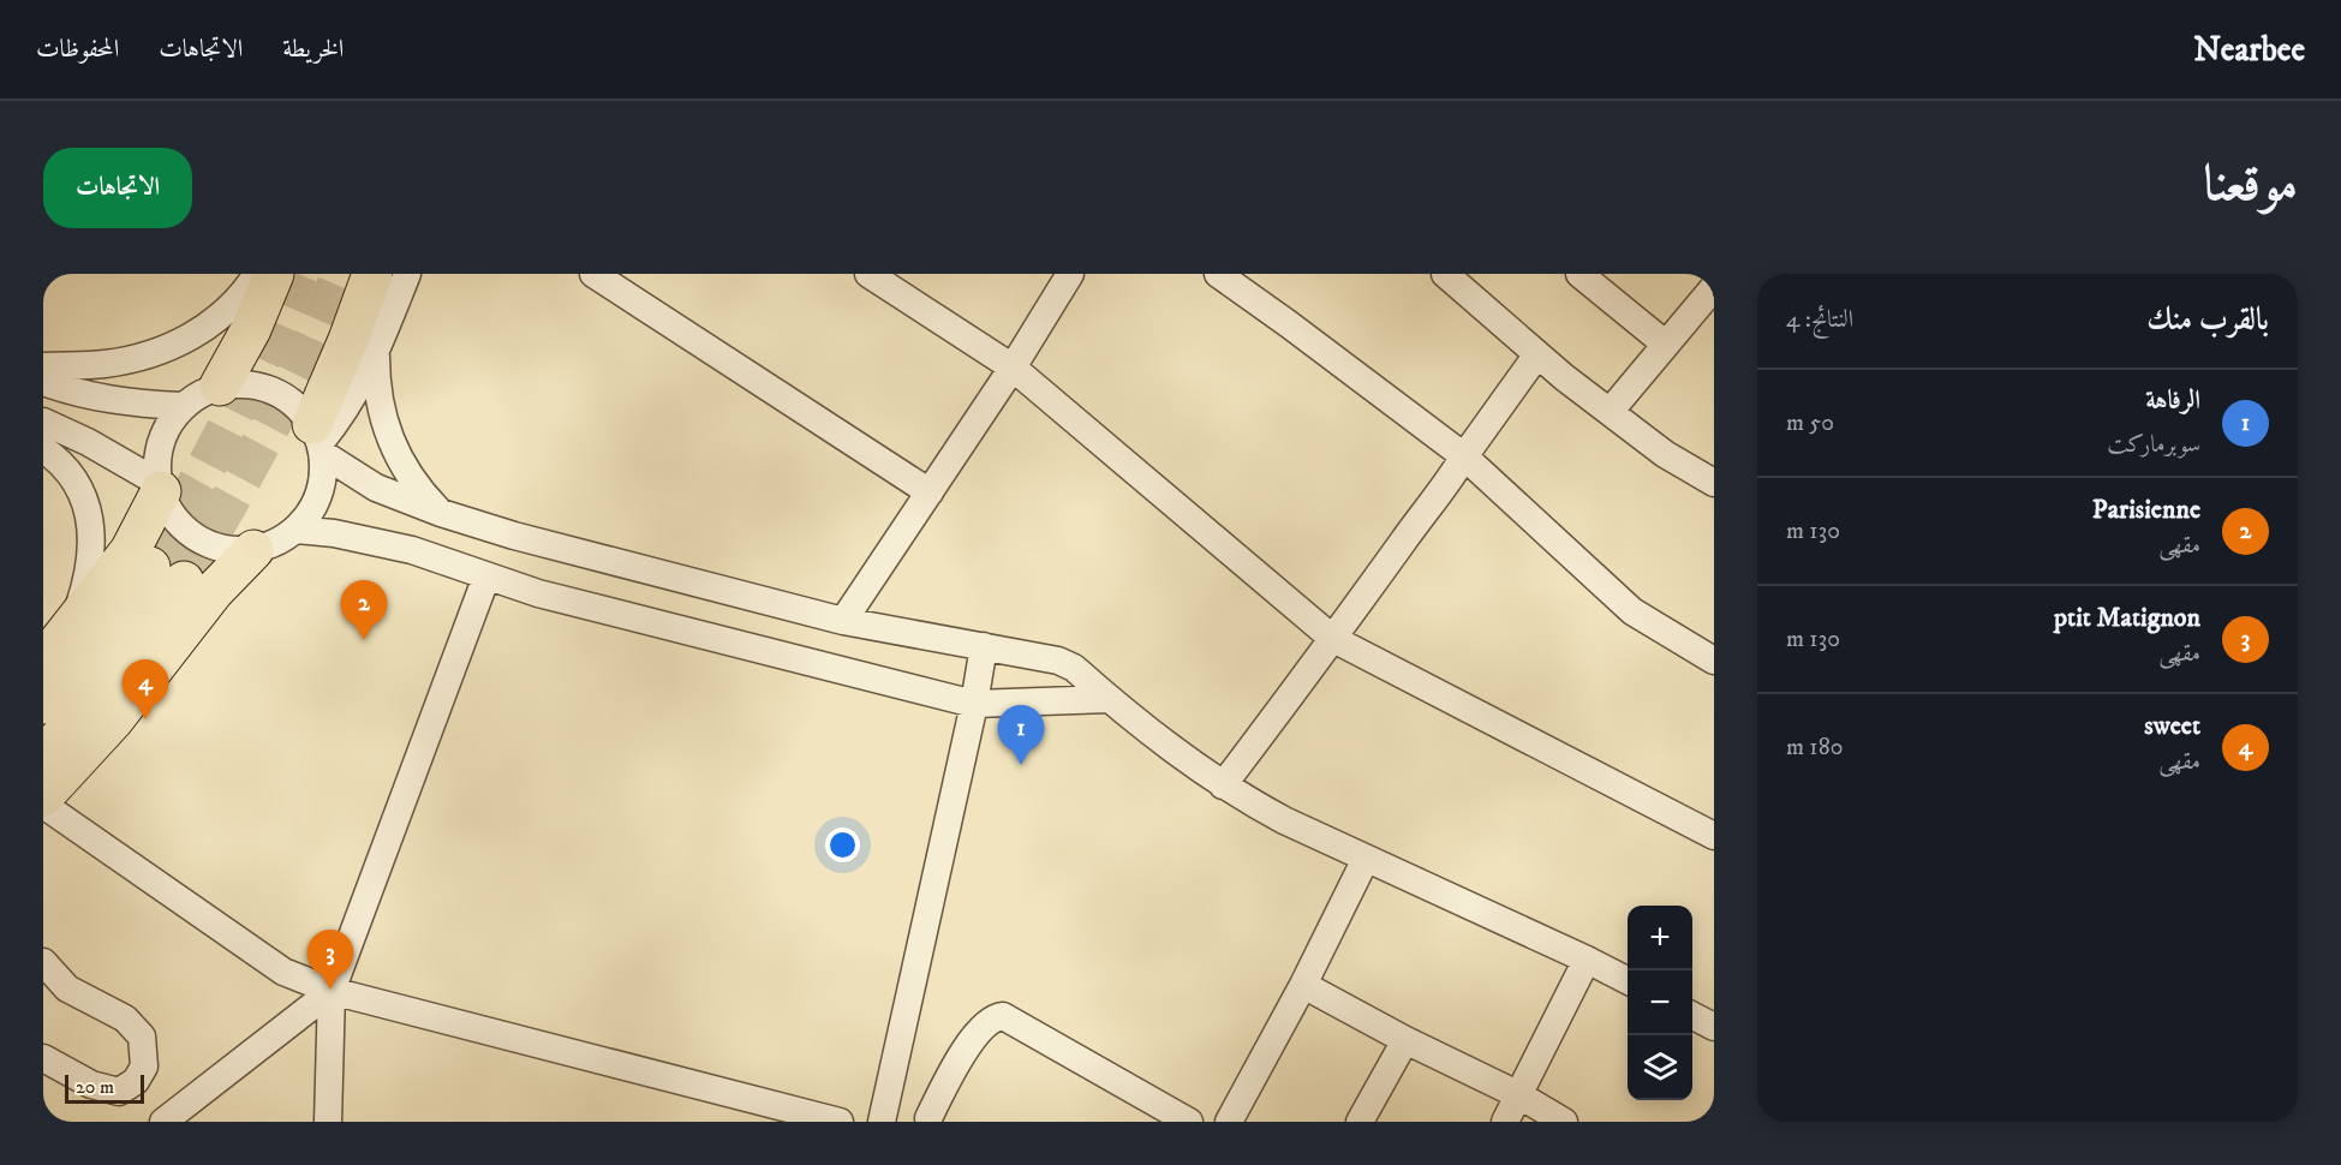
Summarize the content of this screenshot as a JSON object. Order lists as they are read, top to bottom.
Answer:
{
  "scale_bar": "20 m",
  "page": {
    "header": "Nearbee",
    "nav": ["الخريطة", "الاتجاهات", "المحفوظات"],
    "title": "موقعنا",
    "buttons": "الاتجاهات",
    "heading": ["بالقرب منك", "النتائج: 4"],
    "list": [
      {
        "mark": "1",
        "name": "الرفاهة",
        "note": "سوبرماركت",
        "value": "50 m"
      },
      {
        "mark": "2",
        "name": "Parisienne",
        "note": "مقهى",
        "value": "130 m"
      },
      {
        "mark": "3",
        "name": "ptit Matignon",
        "note": "مقهى",
        "value": "130 m"
      },
      {
        "mark": "4",
        "name": "sweet",
        "note": "مقهى",
        "value": "180 m"
      }
    ],
    "pins": [
      "2",
      "4",
      "1",
      "3"
    ],
    "map_buttons": ["+", "−"],
    "scale": "20 m"
  }
}
